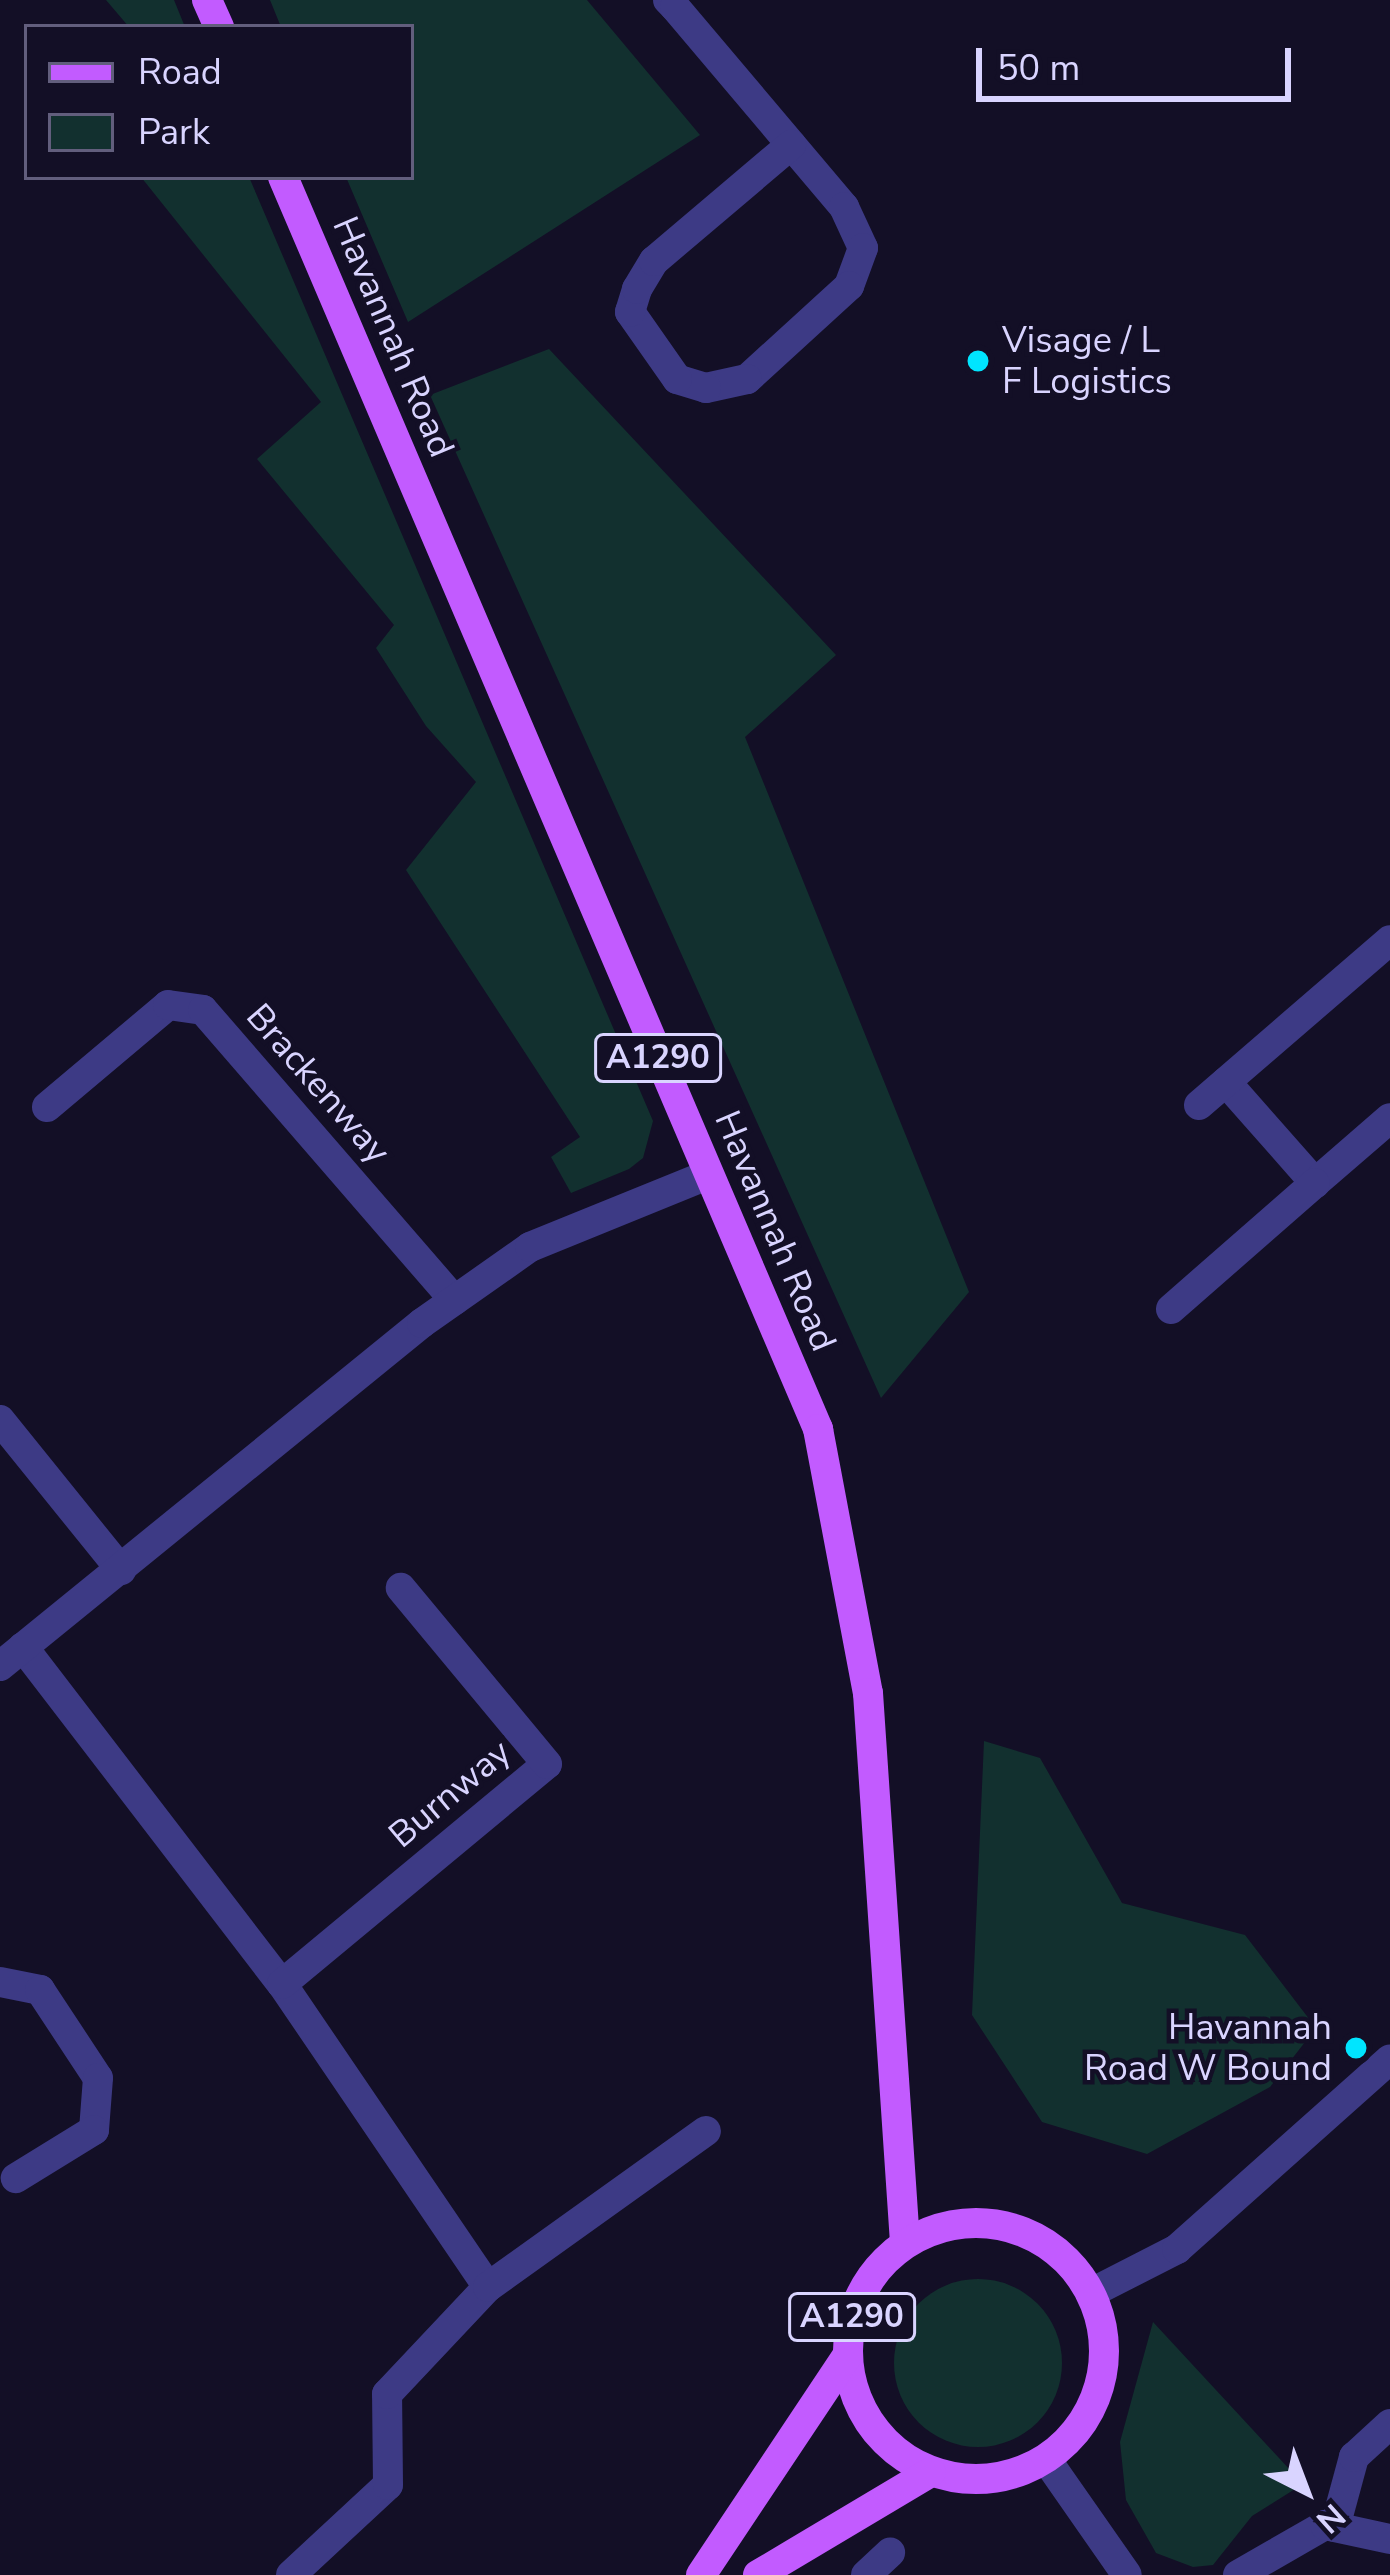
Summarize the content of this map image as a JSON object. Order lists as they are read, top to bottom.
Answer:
{
  "streets": {
    "main road": ["Havannah Road", "A1290"],
    "street": ["Brackenway", "Burnway"]
  },
  "crossings": [
    ["Havannah Road", "A1290"]
  ],
  "places": ["Visage / L F Logistics", "Havannah Road W Bound"],
  "legend": ["Road", "Park"],
  "scale_bar": "50 m",
  "north": "bottom right"
}
